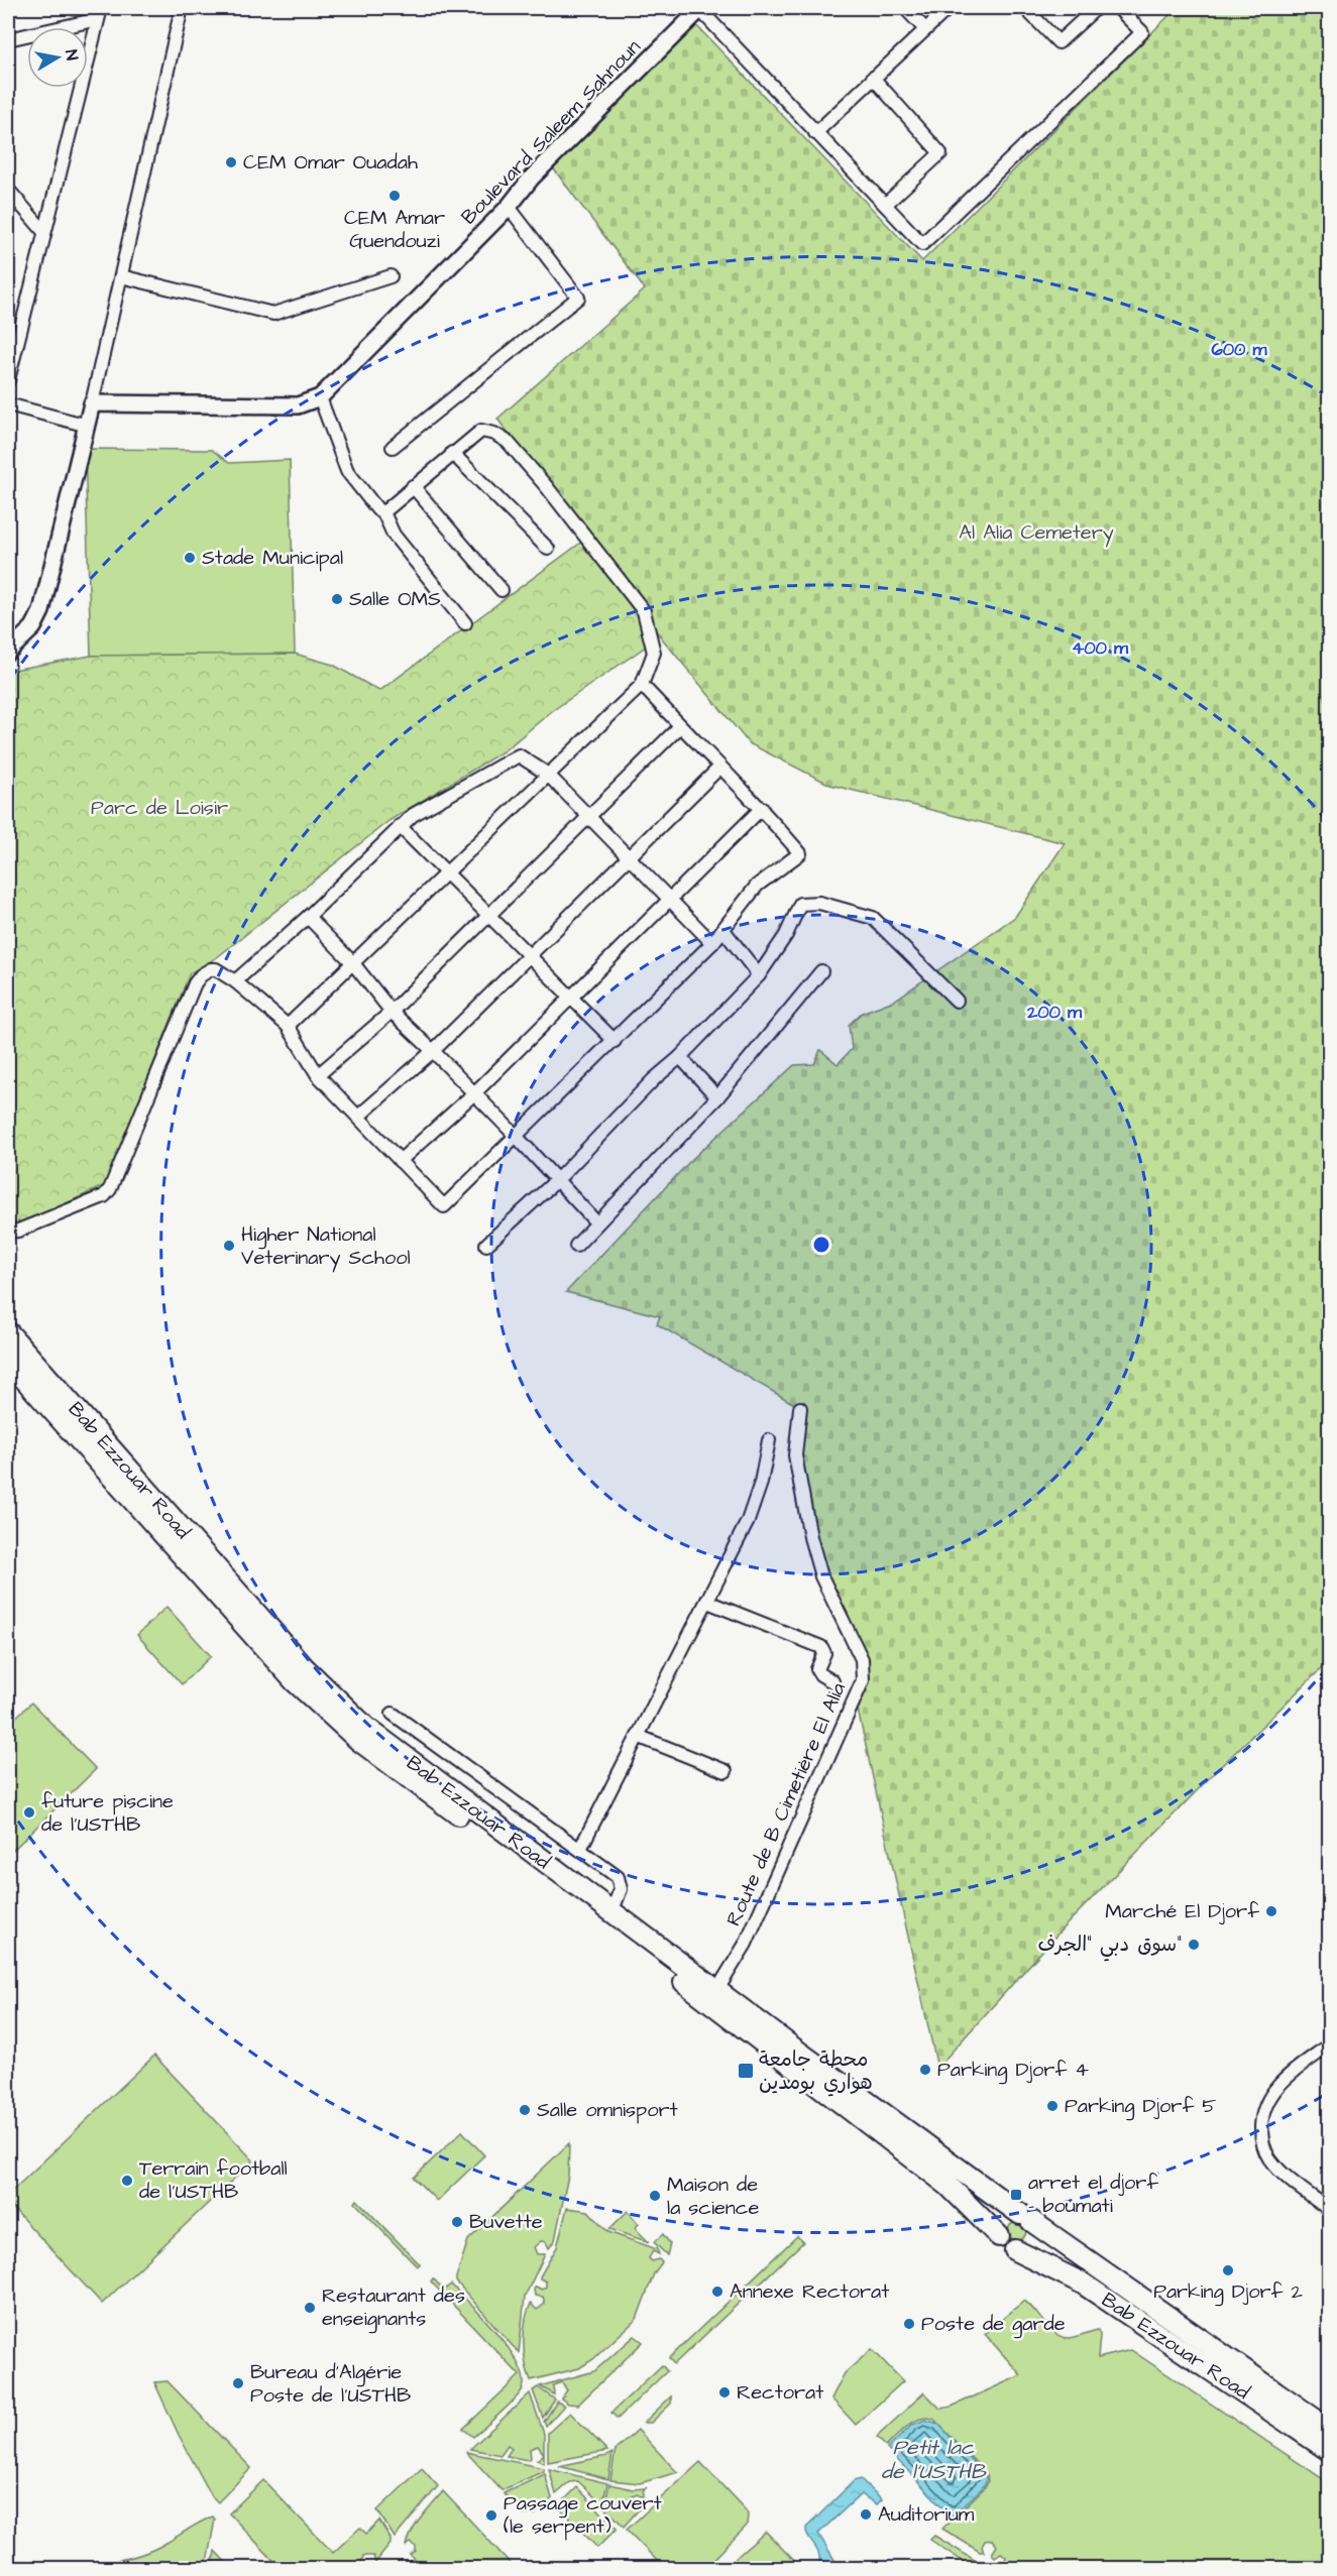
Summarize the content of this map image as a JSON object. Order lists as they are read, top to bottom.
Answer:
{
  "streets": {
    "main road": ["Bab Ezzouar Road"],
    "street": ["Boulevard Saleem Sahnoun", "Route de B Cimetière El Alia"]
  },
  "crossings": [
    ["Bab Ezzouar Road", "Route de B Cimetière El Alia"]
  ],
  "water": ["Petit lac de l'USTHB"],
  "parks": ["Al Alia Cemetery", "Parc de Loisir"],
  "places": {
    "other": [
      "CEM Omar Ouadah",
      "CEM Amar Guendouzi",
      "Stade Municipal",
      "Salle OMS",
      "Higher National Veterinary School",
      "future piscine de l'USTHB",
      "Marché El Djorf",
      "سوق دبي \"الجرف\"",
      "Parking Djorf 4",
      "Parking Djorf 5",
      "Salle omnisport",
      "Terrain football de l'USTHB",
      "Maison de la science",
      "Buvette",
      "Parking Djorf 2",
      "Annexe Rectorat",
      "Restaurant des enseignants",
      "Poste de garde",
      "Bureau d'Algérie Poste de l'USTHB",
      "Rectorat",
      "Auditorium",
      "Passage couvert (le serpent)"
    ],
    "transit": ["محطة جامعة هواري بومدين", "arret el djorf - boumati"]
  },
  "north": "right",
  "rings": ["600 m", "400 m", "200 m"]
}
